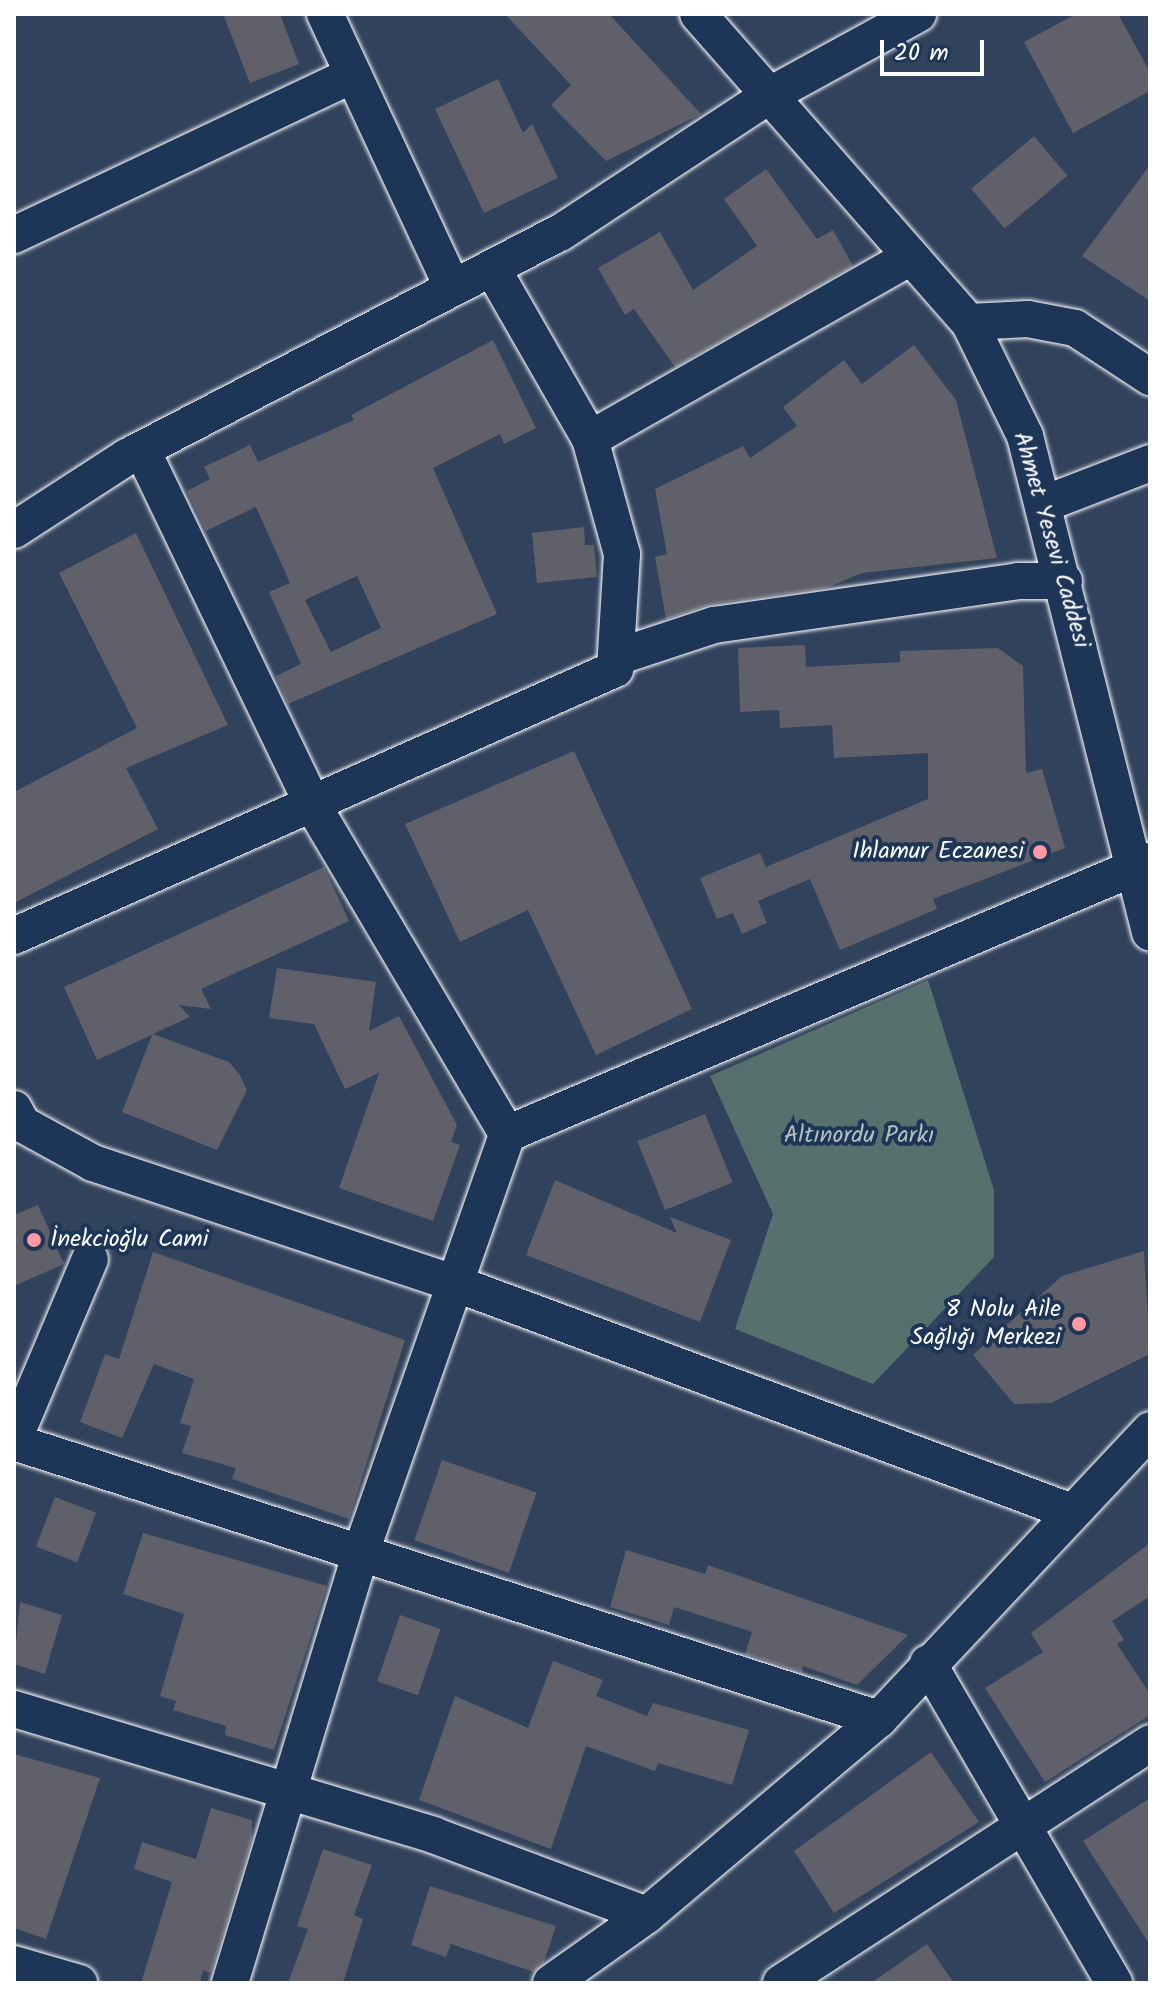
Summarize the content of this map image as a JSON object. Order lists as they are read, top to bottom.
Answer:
{
  "streets": {
    "street": ["Ahmet Yesevi Caddesi"]
  },
  "parks": ["Altınordu Parkı"],
  "places": ["Ihlamur Eczanesi", "İnekcioğlu Cami", "8 Nolu Aile Sağlığı Merkezi"],
  "scale_bar": "20 m"
}
